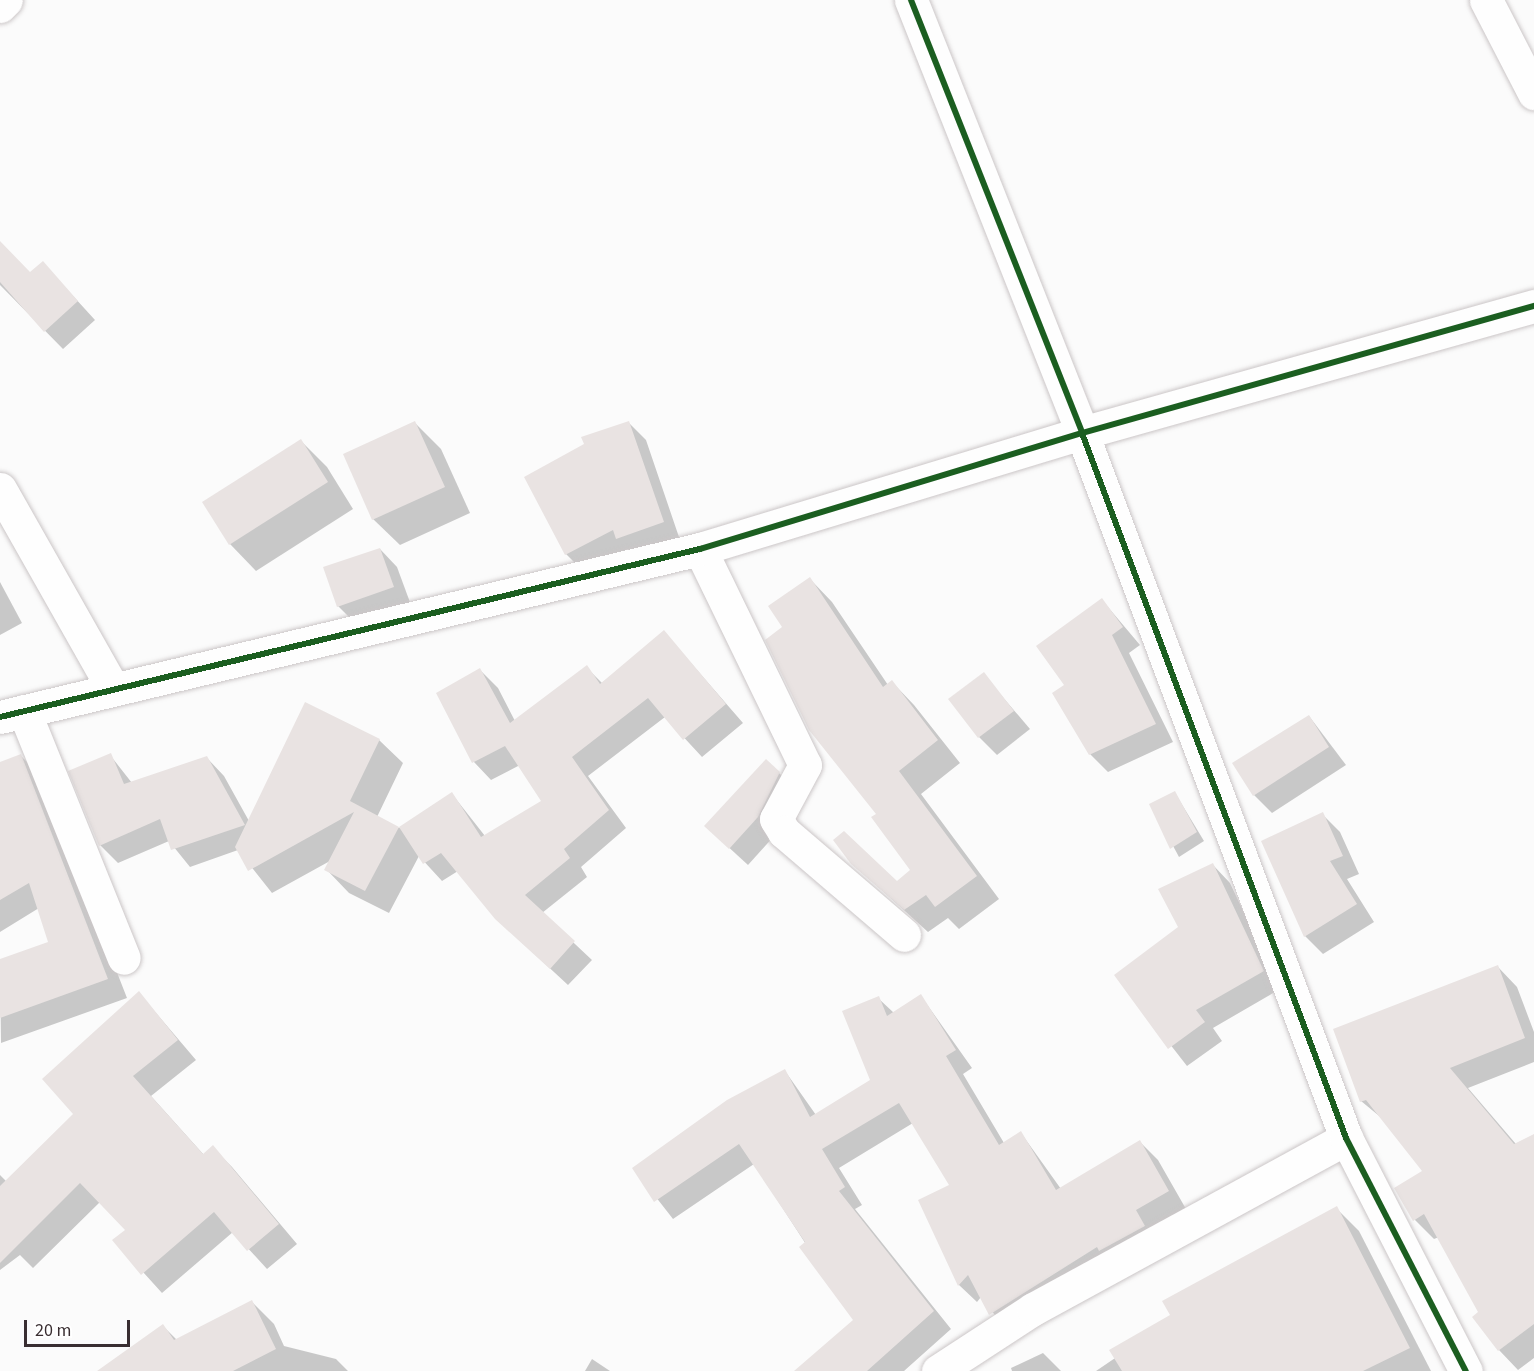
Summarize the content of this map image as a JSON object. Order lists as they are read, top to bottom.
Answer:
{
  "scale_bar": "20 m"
}
